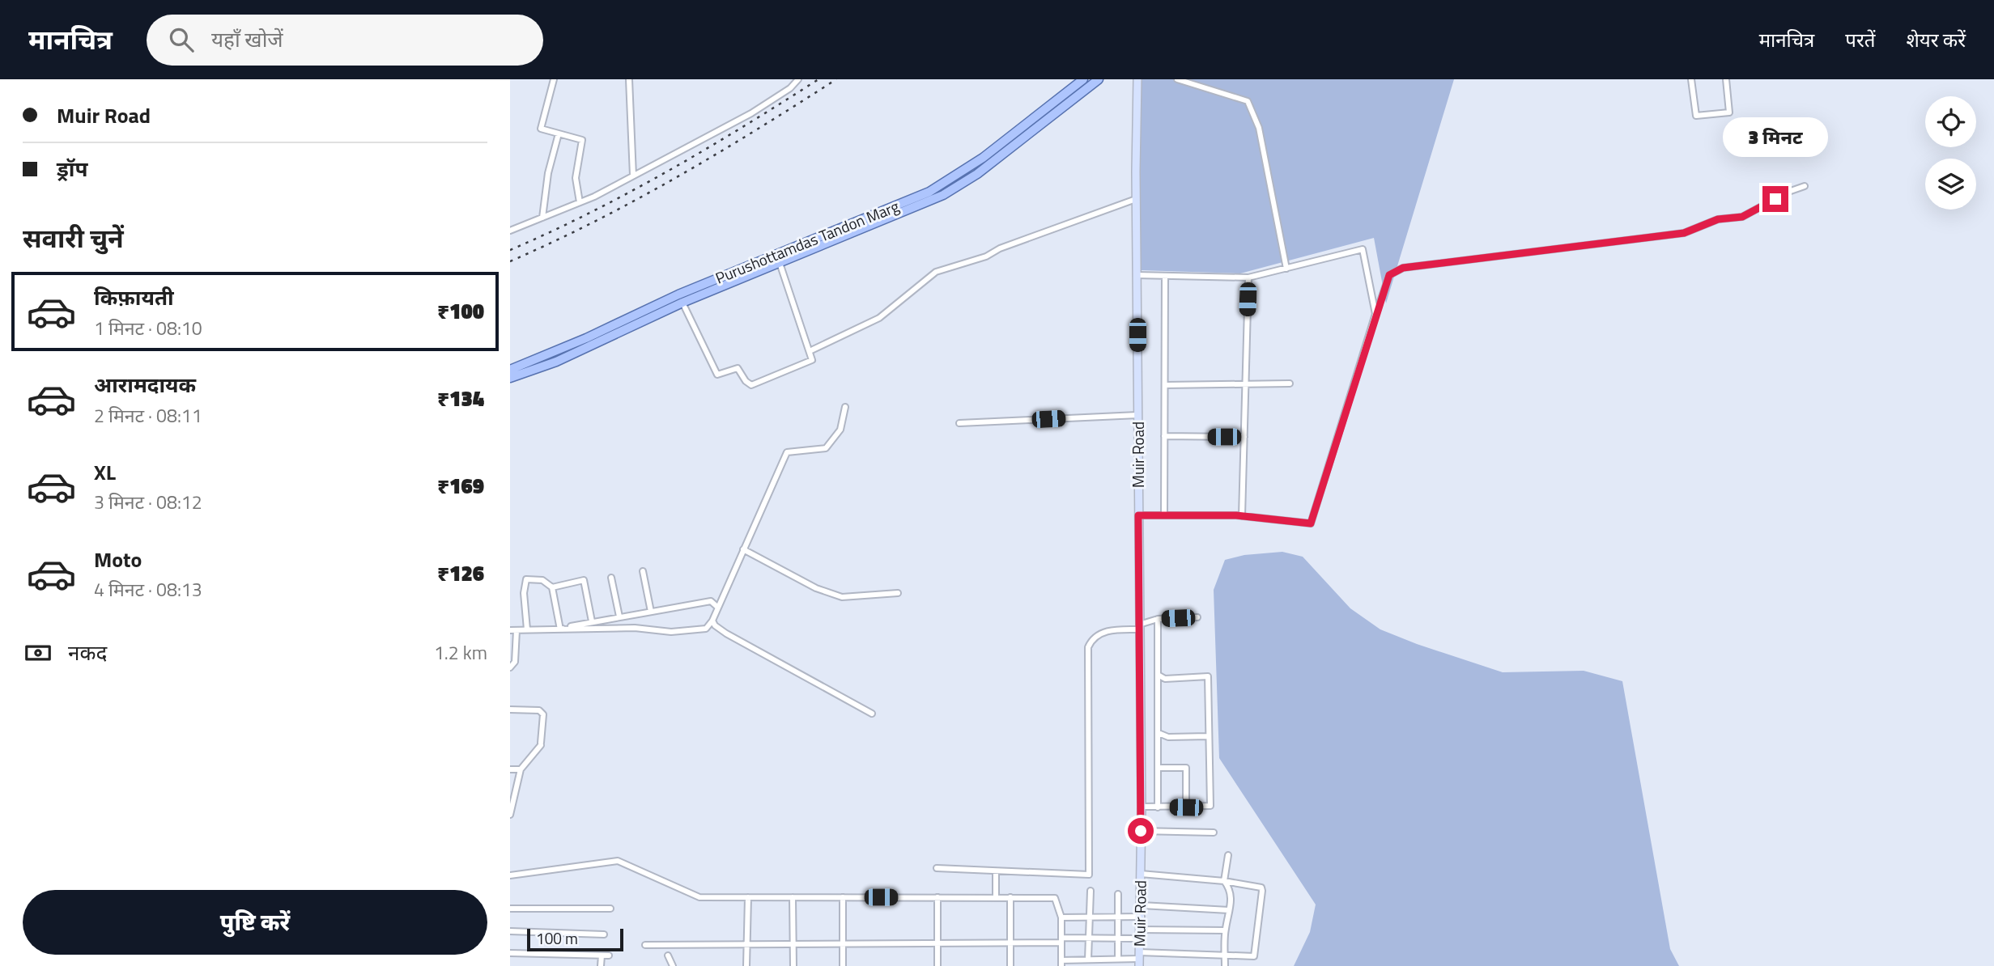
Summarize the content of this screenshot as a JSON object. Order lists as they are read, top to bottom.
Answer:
{
  "streets": {
    "main road": ["Purushottamdas Tandon Marg", "Muir Road"]
  },
  "scale_bar": "100 m",
  "page": {
    "header": "मानचित्र",
    "search": "यहाँ खोजें",
    "nav": ["मानचित्र", "परतें", "शेयर करें"],
    "banner": ["Muir Road", "ड्रॉप"],
    "bubble": "3 मिनट",
    "heading": "सवारी चुनें",
    "list": [
      {
        "name": "किफ़ायती",
        "note": "1 मिनट · 08:10",
        "value": "₹100"
      },
      {
        "name": "आरामदायक",
        "note": "2 मिनट · 08:11",
        "value": "₹134"
      },
      {
        "name": "XL",
        "note": "3 मिनट · 08:12",
        "value": "₹169"
      },
      {
        "name": "Moto",
        "note": "4 मिनट · 08:13",
        "value": "₹126"
      }
    ],
    "pay": ["नकद", "1.2 km"],
    "buttons": "पुष्टि करें",
    "scale": "100 m"
  }
}
